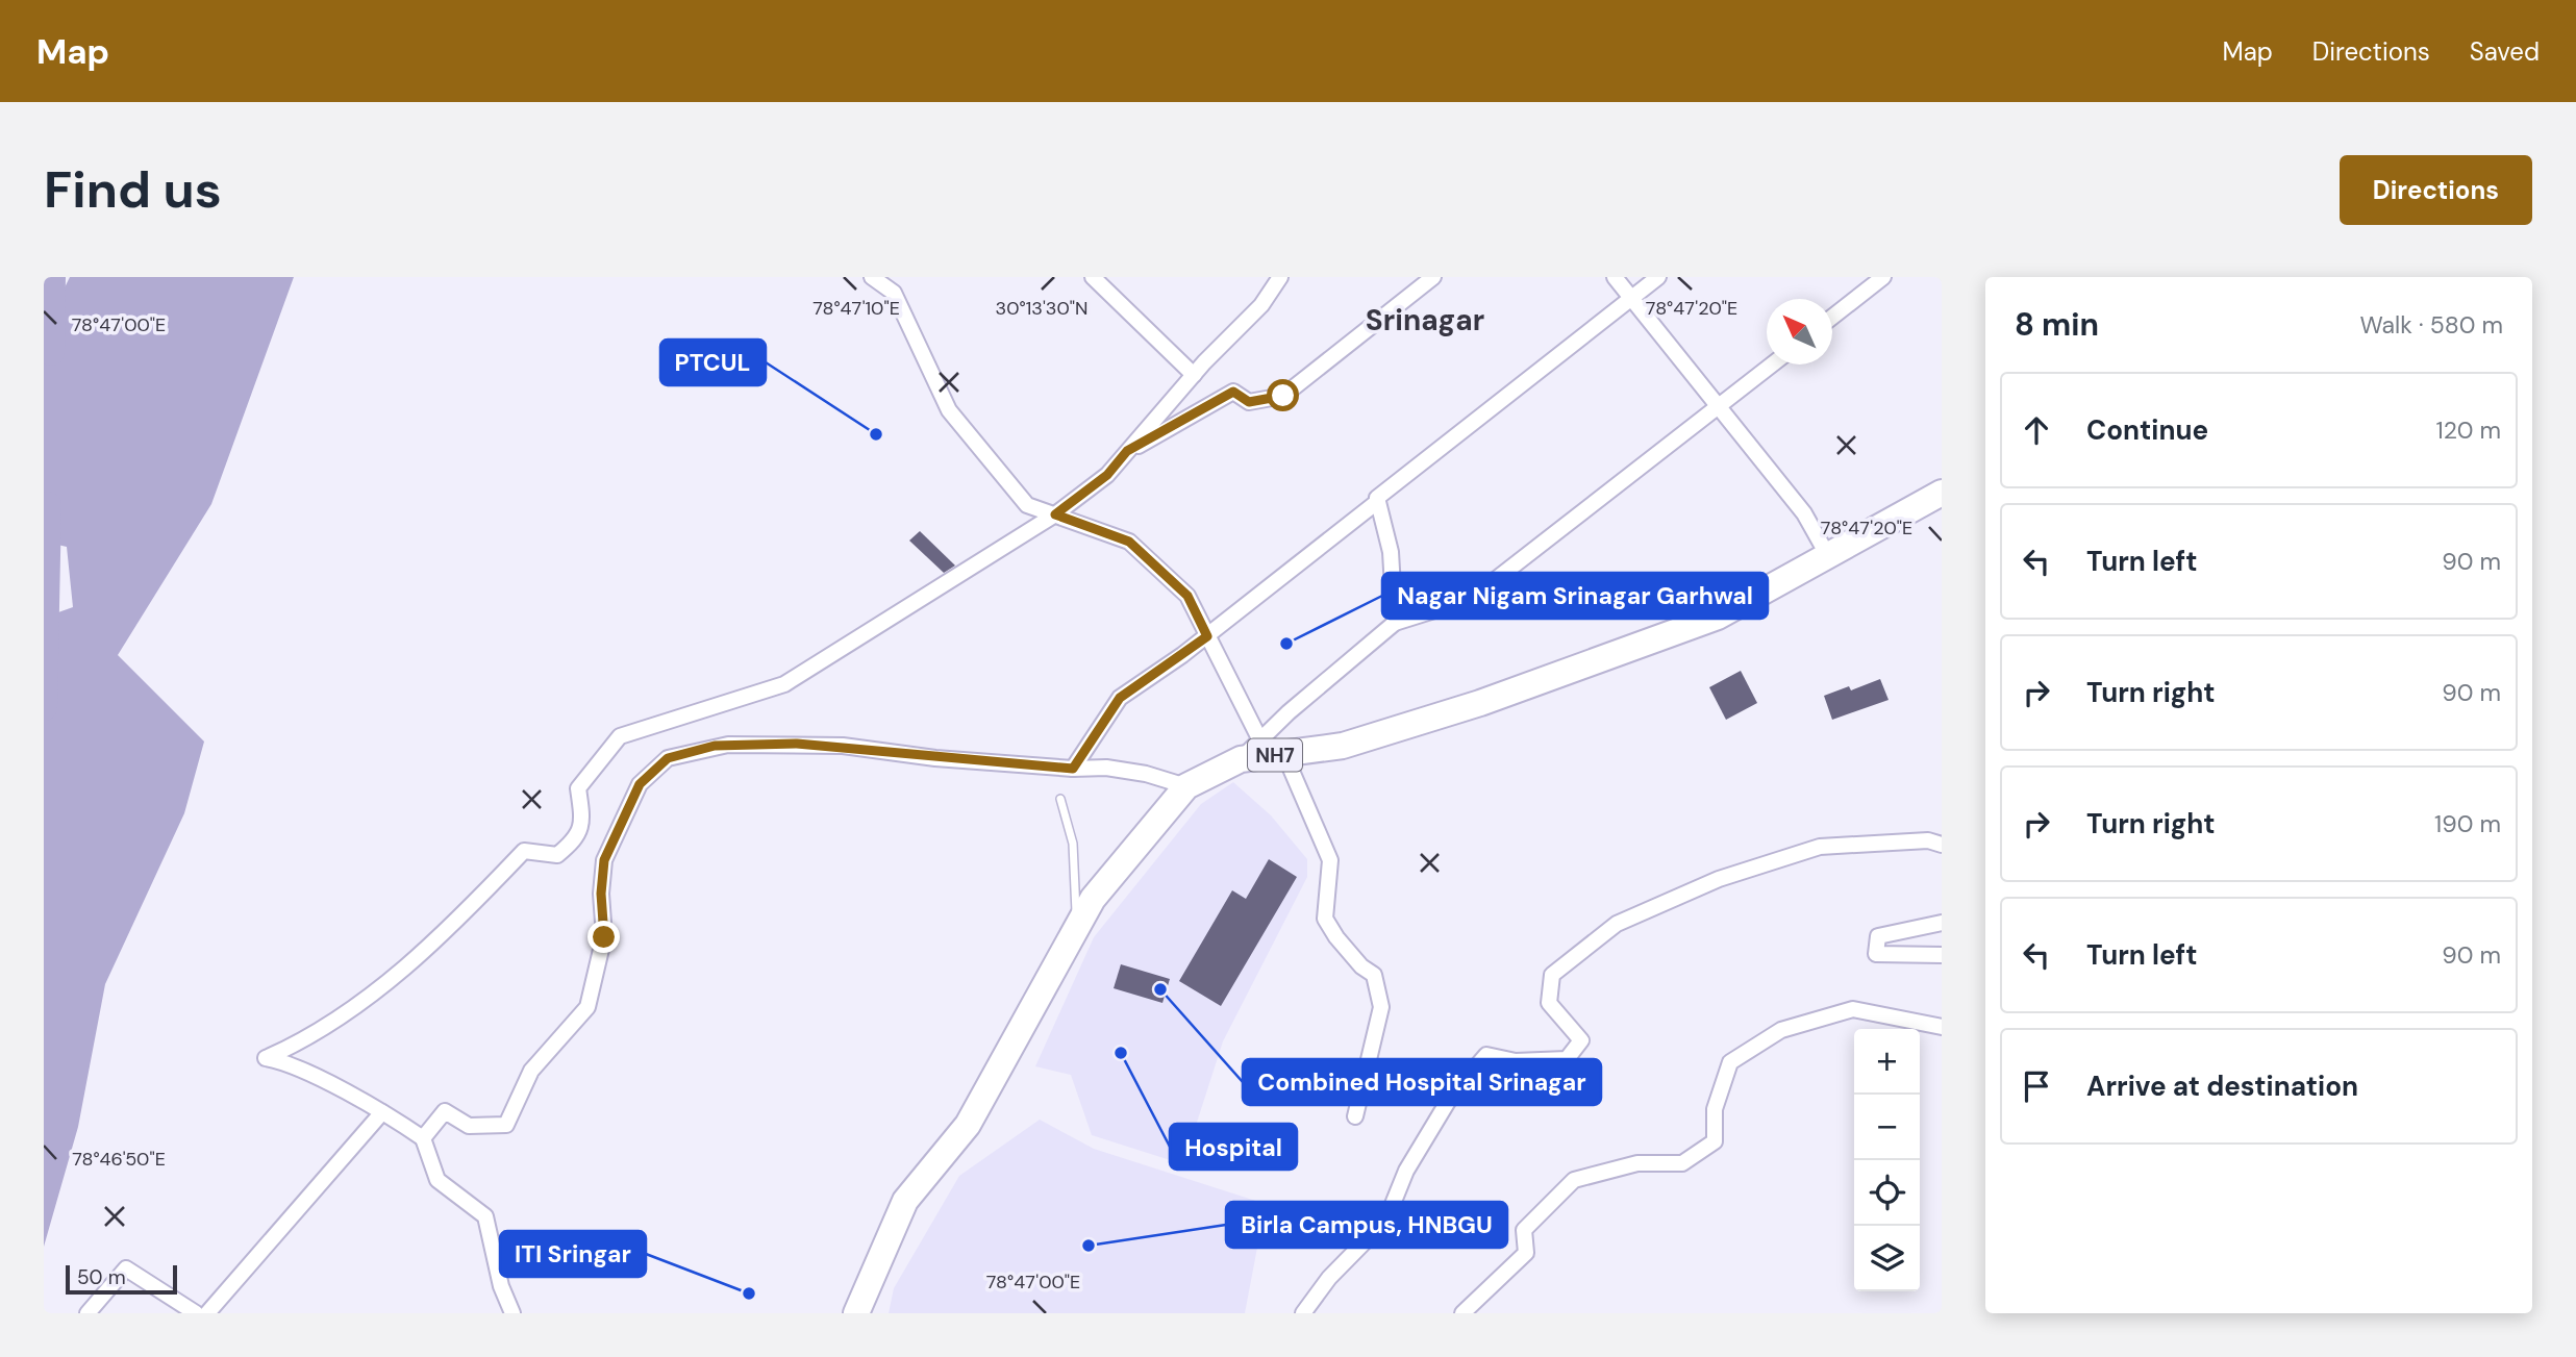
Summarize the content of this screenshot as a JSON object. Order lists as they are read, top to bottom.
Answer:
{
  "streets": {
    "highway": ["NH7"]
  },
  "districts": ["Srinagar"],
  "places": [
    "PTCUL",
    "Nagar Nigam Srinagar Garhwal",
    "Combined Hospital Srinagar",
    "Hospital",
    "Birla Campus, HNBGU",
    "ITI Sringar"
  ],
  "scale_bar": "50 m",
  "north": "top left",
  "page": {
    "header": "Map",
    "nav": ["Map", "Directions", "Saved"],
    "buttons": "Directions",
    "title": "Find us",
    "heading": ["8 min", "Walk · 580 m"],
    "list": [
      ["Continue", "120 m"],
      ["Turn left", "90 m"],
      ["Turn right", "90 m"],
      ["Turn right", "190 m"],
      ["Turn left", "90 m"],
      "Arrive at destination"
    ],
    "map_buttons": ["+", "−"],
    "scale": "50 m"
  },
  "coordinates": [
    "78°47'10\"E",
    "78°47'20\"E",
    "30°13'30\"N",
    "78°47'00\"E",
    "78°46'50\"E"
  ]
}
